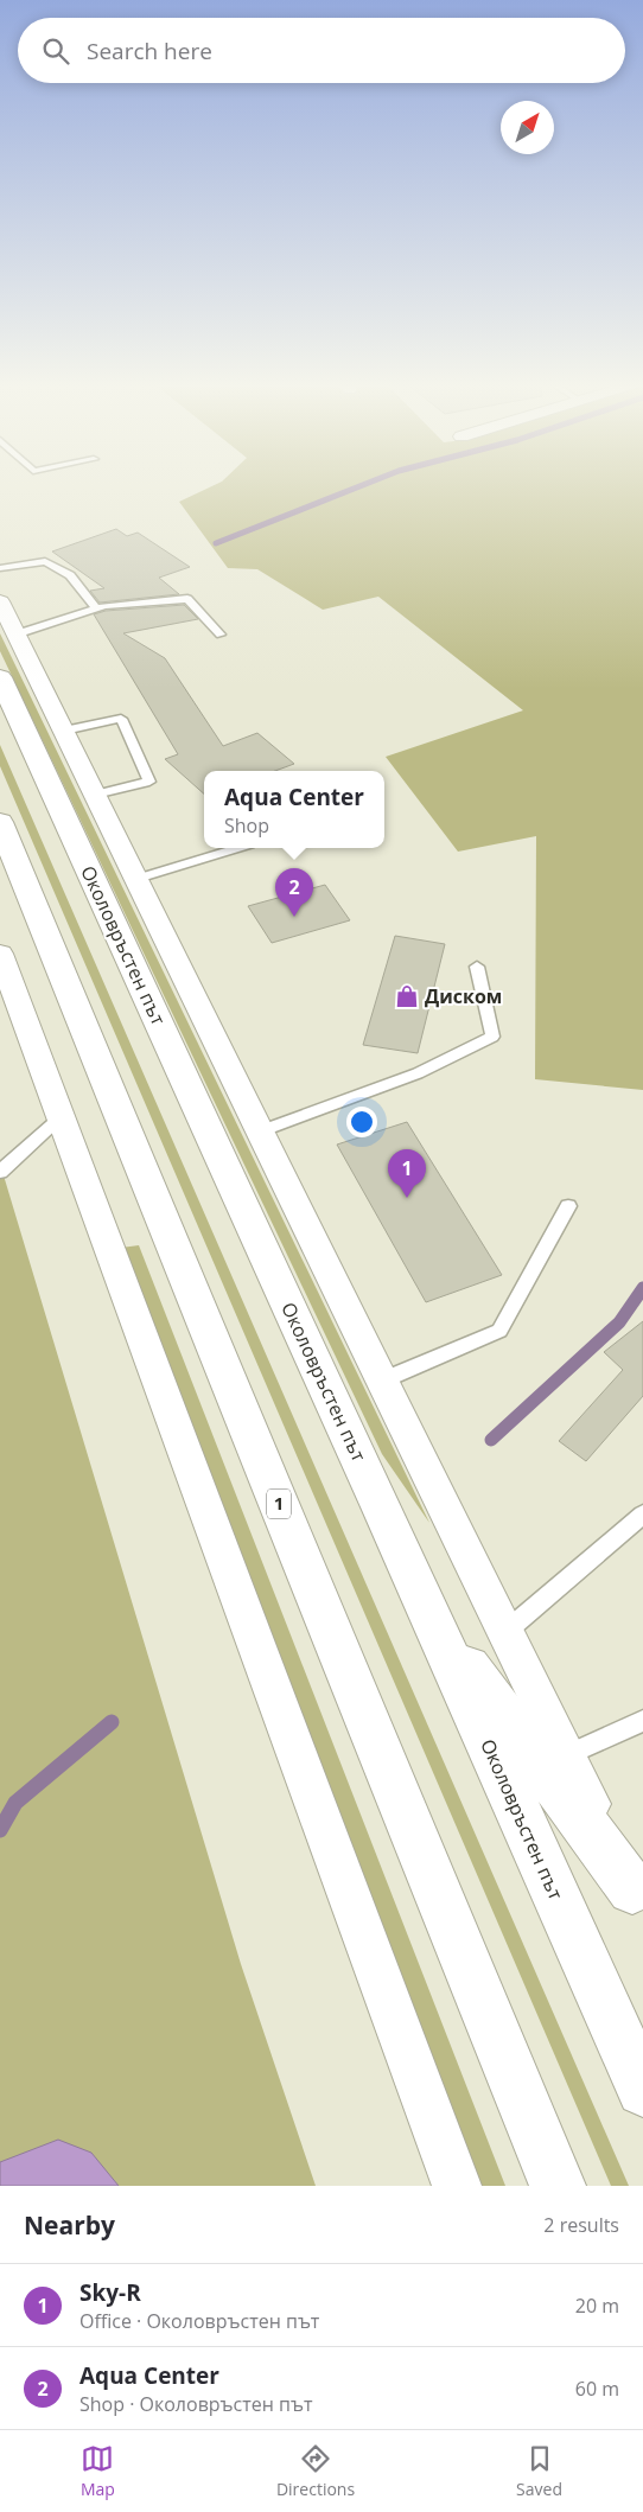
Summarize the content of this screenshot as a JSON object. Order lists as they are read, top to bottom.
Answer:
{
  "streets": {
    "highway": ["Околовръстен път", "1"]
  },
  "places": {
    "shop": ["Диском"]
  },
  "north": "top right",
  "page": {
    "search": "Search here",
    "popup": ["Aqua Center", "Shop"],
    "pins": ["2", "1"],
    "heading": ["Nearby", "2 results"],
    "list": [
      {
        "mark": "1",
        "name": "Sky-R",
        "note": "Office · Околовръстен път",
        "value": "20 m"
      },
      {
        "mark": "2",
        "name": "Aqua Center",
        "note": "Shop · Околовръстен път",
        "value": "60 m"
      }
    ],
    "nav": ["Map", "Directions", "Saved"]
  }
}
